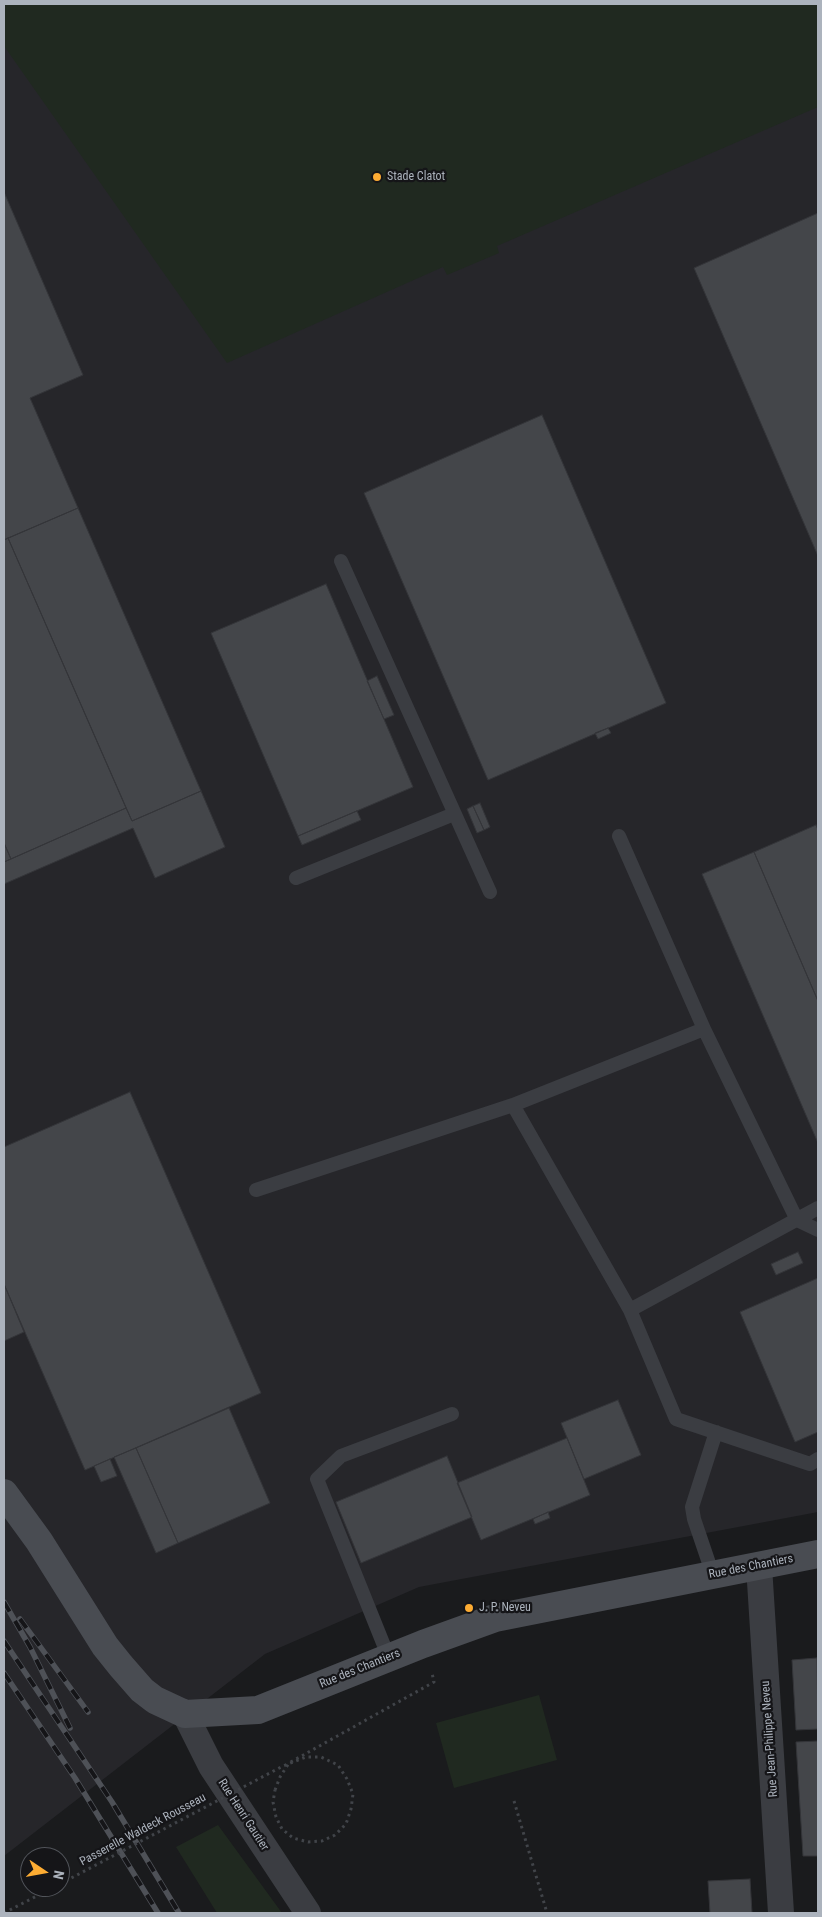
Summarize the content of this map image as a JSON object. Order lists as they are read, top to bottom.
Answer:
{
  "streets": {
    "street": ["Rue des Chantiers", "Rue Jean-Philippe Neveu", "Rue Henri Gautier"],
    "path": ["Passerelle Waldeck Rousseau"]
  },
  "crossings": [
    ["Rue des Chantiers", "Rue Jean-Philippe Neveu"],
    ["Rue des Chantiers", "Rue Henri Gautier"],
    ["Rue des Chantiers", "Passerelle Waldeck Rousseau"]
  ],
  "places": ["Stade Clatot", "J. P. Neveu"],
  "north": "right"
}
